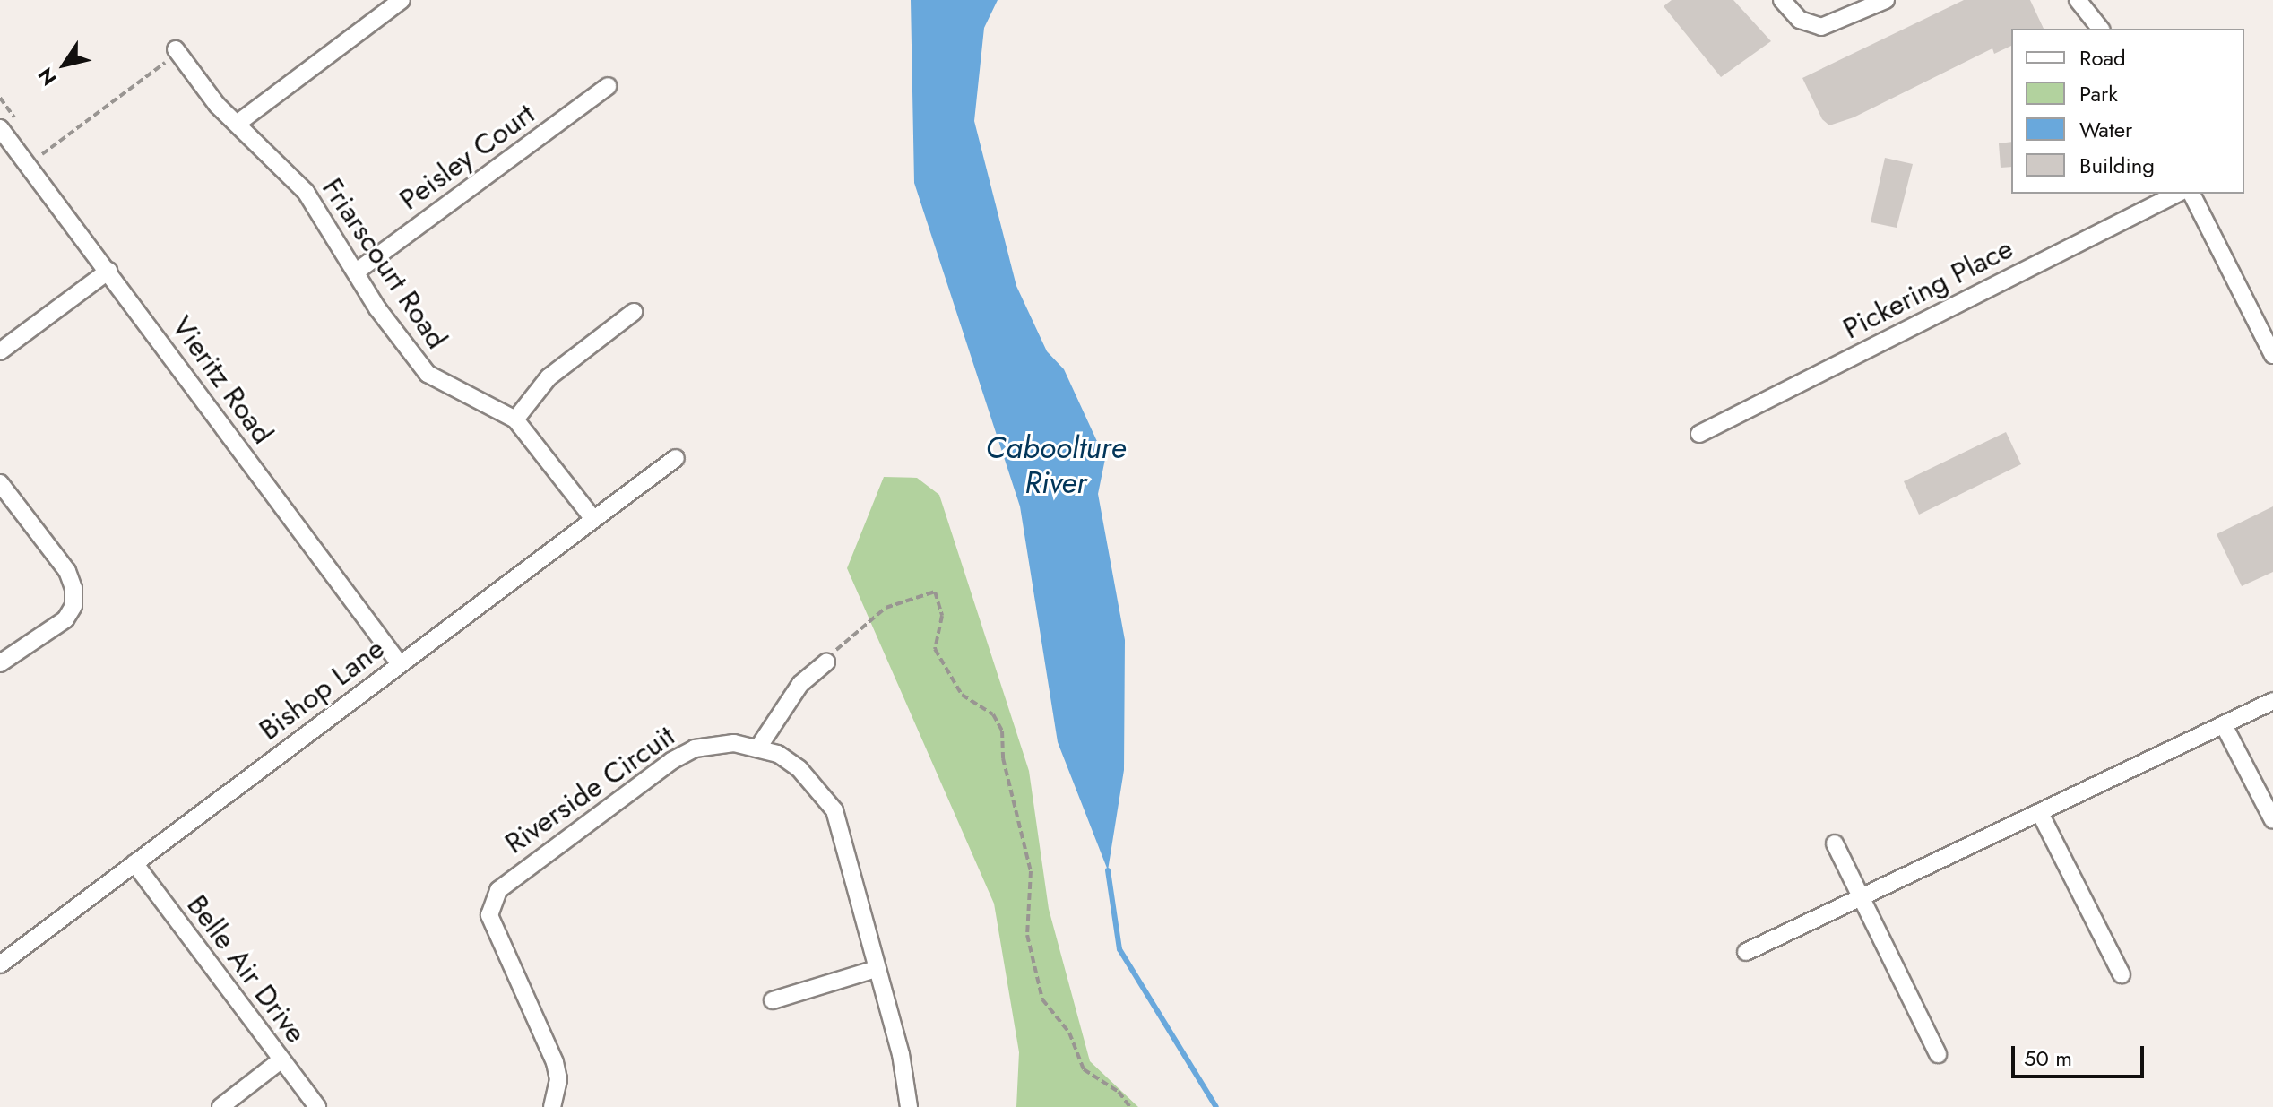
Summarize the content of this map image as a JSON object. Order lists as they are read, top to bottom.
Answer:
{
  "streets": {
    "street": [
      "Peisley Court",
      "Friarscourt Road",
      "Pickering Place",
      "Vieritz Road",
      "Bishop Lane",
      "Riverside Circuit",
      "Belle Air Drive"
    ]
  },
  "crossings": [
    ["Peisley Court", "Friarscourt Road"],
    ["Friarscourt Road", "Bishop Lane"],
    ["Vieritz Road", "Bishop Lane"],
    ["Bishop Lane", "Belle Air Drive"]
  ],
  "water": ["Caboolture River"],
  "legend": [
    "Road",
    "Park",
    "Water",
    "Building"
  ],
  "scale_bar": "50 m",
  "north": "bottom left"
}
